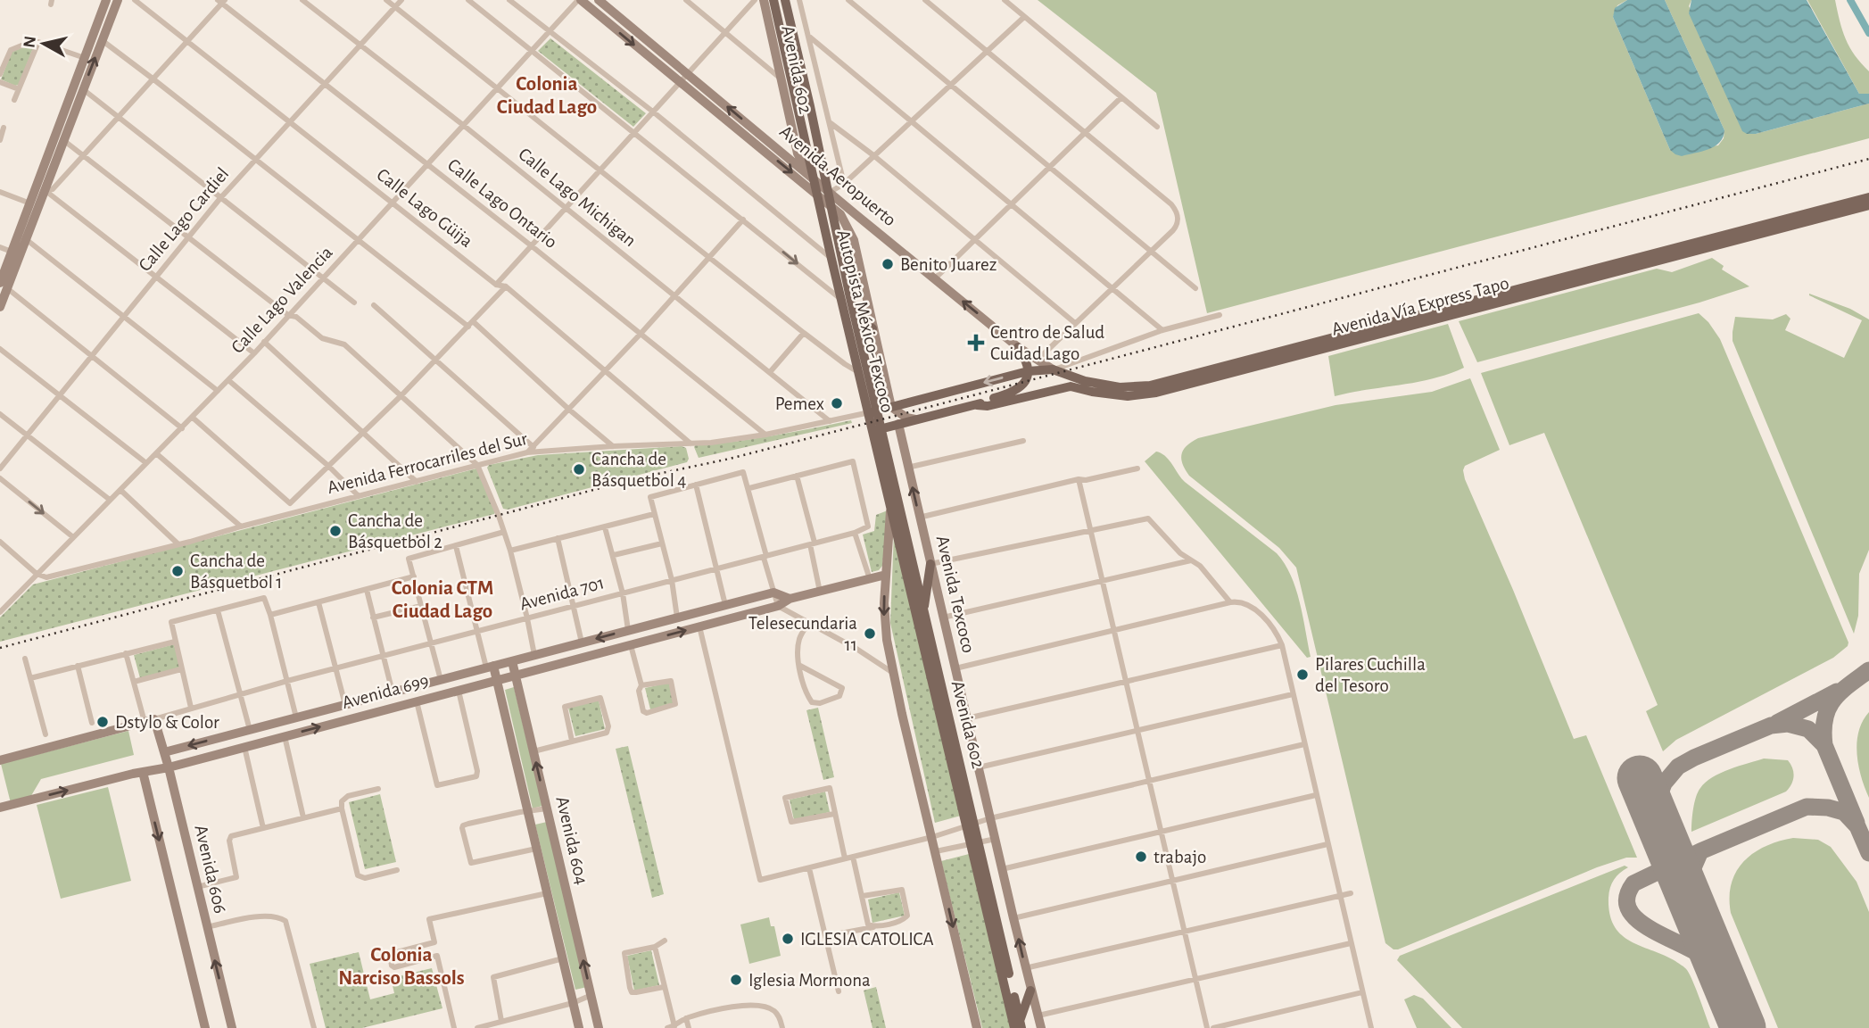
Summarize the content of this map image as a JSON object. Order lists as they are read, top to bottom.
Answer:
{
  "streets": {
    "main road": ["Avenida 602", "Avenida Vía Express Tapo", "Autopista México-Texcoco"],
    "street": [
      "Avenida Aeropuerto",
      "Calle Lago Michigan",
      "Calle Lago Ontario",
      "Calle Lago Güija",
      "Calle Lago Cardiel",
      "Calle Lago Valencia",
      "Avenida Ferrocarriles del Sur",
      "Avenida 701",
      "Avenida Texcoco",
      "Avenida 699",
      "Avenida 604",
      "Avenida 606"
    ]
  },
  "crossings": [
    ["Avenida 602", "Avenida Aeropuerto"],
    ["Avenida 602", "Autopista México-Texcoco"],
    ["Avenida 602", "Avenida 699"],
    ["Avenida Aeropuerto", "Calle Lago Valencia"],
    ["Avenida Aeropuerto", "Avenida Vía Express Tapo"],
    ["Avenida Aeropuerto", "Autopista México-Texcoco"],
    ["Calle Lago Michigan", "Calle Lago Cardiel"],
    ["Calle Lago Michigan", "Calle Lago Valencia"],
    ["Calle Lago Michigan", "Avenida Ferrocarriles del Sur"],
    ["Calle Lago Ontario", "Calle Lago Cardiel"],
    ["Calle Lago Ontario", "Calle Lago Valencia"],
    ["Calle Lago Ontario", "Avenida Ferrocarriles del Sur"],
    ["Calle Lago Güija", "Calle Lago Cardiel"],
    ["Calle Lago Güija", "Calle Lago Valencia"],
    ["Calle Lago Valencia", "Avenida Ferrocarriles del Sur"],
    ["Autopista México-Texcoco", "Avenida Ferrocarriles del Sur"],
    ["Avenida 701", "Avenida 604"],
    ["Avenida 701", "Avenida 606"],
    ["Avenida 699", "Avenida 604"],
    ["Avenida 699", "Avenida 606"]
  ],
  "districts": ["Colonia Ciudad Lago", "Colonia CTM Ciudad Lago", "Colonia Narciso Bassols"],
  "places": {
    "other": [
      "Benito Juarez",
      "Pemex",
      "Cancha de Básquetbol 4",
      "Cancha de Básquetbol 2",
      "Cancha de Básquetbol 1",
      "Telesecundaria 11",
      "Pilares Cuchilla del Tesoro",
      "Dstylo & Color",
      "trabajo",
      "IGLESIA CATOLICA",
      "Iglesia Mormona"
    ],
    "health": ["Centro de Salud Cuidad Lago"]
  },
  "north": "left"
}
